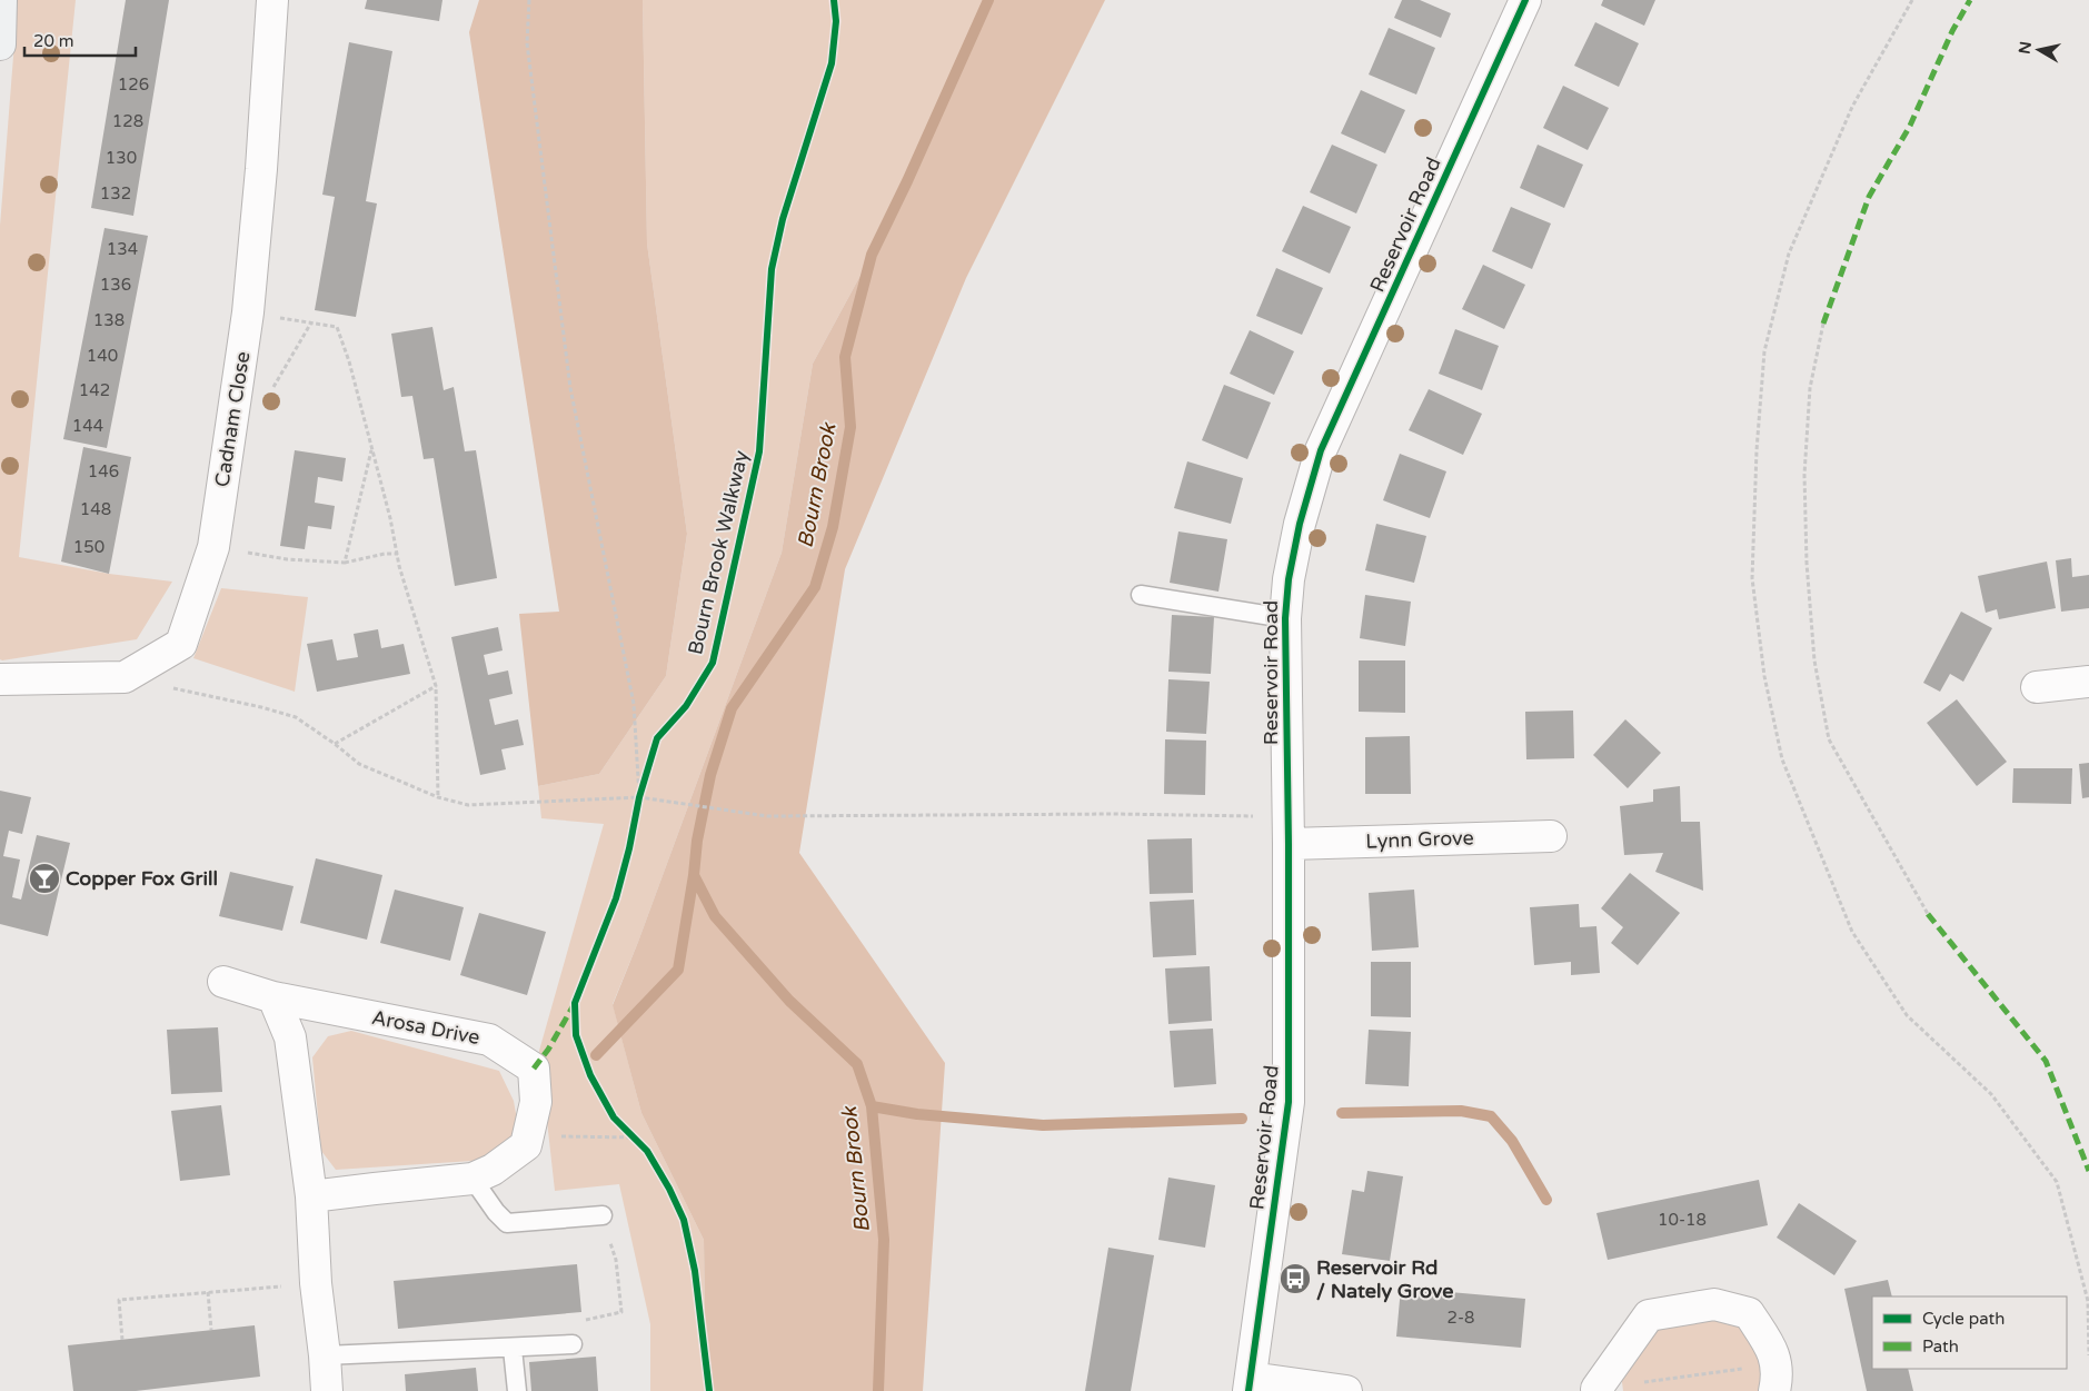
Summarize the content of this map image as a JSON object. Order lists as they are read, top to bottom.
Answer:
{
  "streets": {
    "street": [
      "Reservoir Road",
      "Cadnam Close",
      "Lynn Grove",
      "Arosa Drive"
    ],
    "cycle path": ["Bourn Brook Walkway"]
  },
  "crossings": [
    ["Reservoir Road", "Lynn Grove"]
  ],
  "water": ["Bourn Brook"],
  "places": {
    "bar": ["Copper Fox Grill"],
    "bus stop": ["Reservoir Rd / Nately Grove"]
  },
  "house_numbers": [
    "126",
    "128",
    "130",
    "132",
    "134",
    "136",
    "138",
    "140",
    "142",
    "144",
    "146",
    "148",
    "150",
    "10-18",
    "2-8"
  ],
  "legend": ["Cycle path", "Path"],
  "scale_bar": "20 m",
  "north": "left"
}
